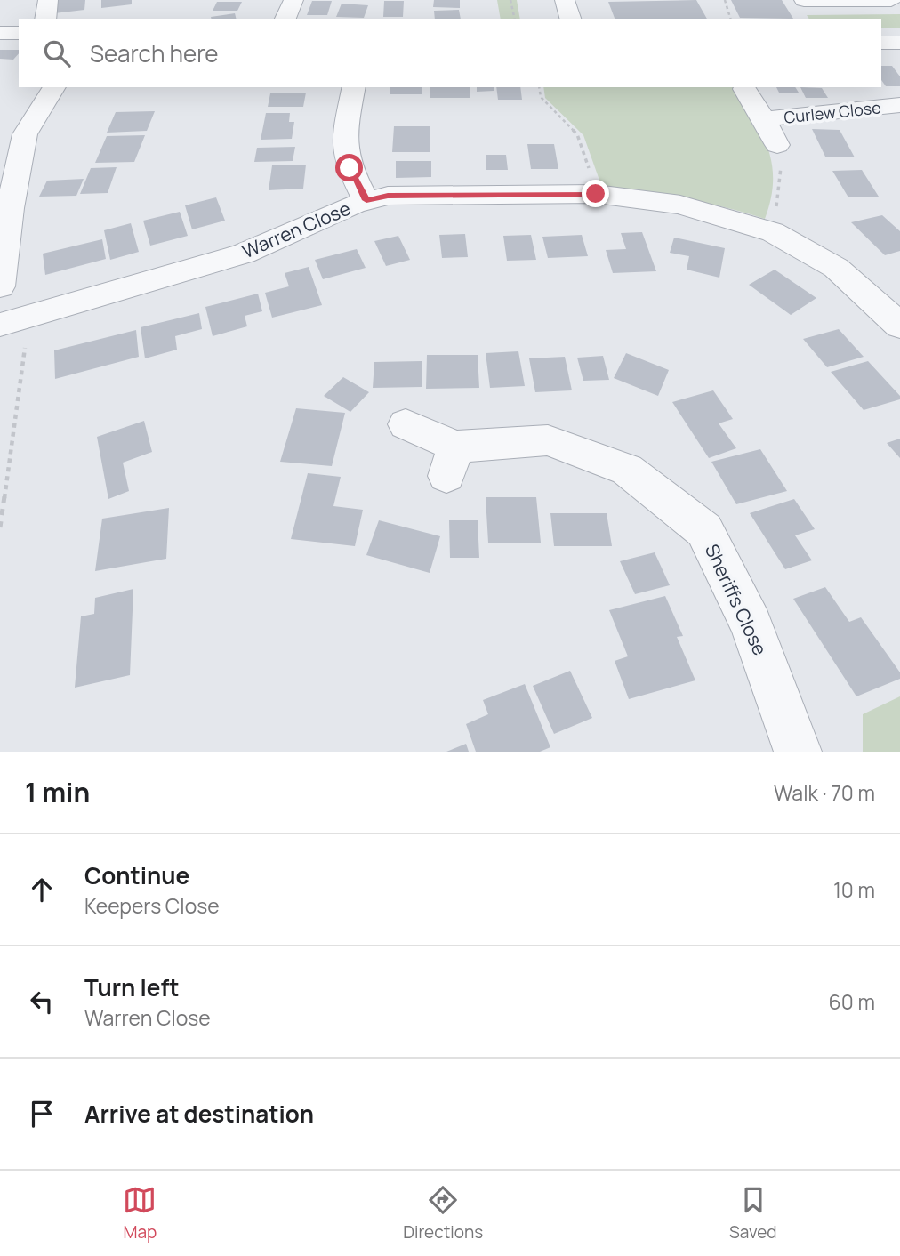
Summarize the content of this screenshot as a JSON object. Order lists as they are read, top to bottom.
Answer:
{
  "streets": {
    "street": ["Curlew Close", "Warren Close", "Sheriffs Close"]
  },
  "page": {
    "search": "Search here",
    "heading": ["1 min", "Walk · 70 m"],
    "list": [
      ["Continue", "Keepers Close", "10 m"],
      ["Turn left", "Warren Close", "60 m"],
      "Arrive at destination"
    ],
    "nav": ["Map", "Directions", "Saved"]
  }
}
